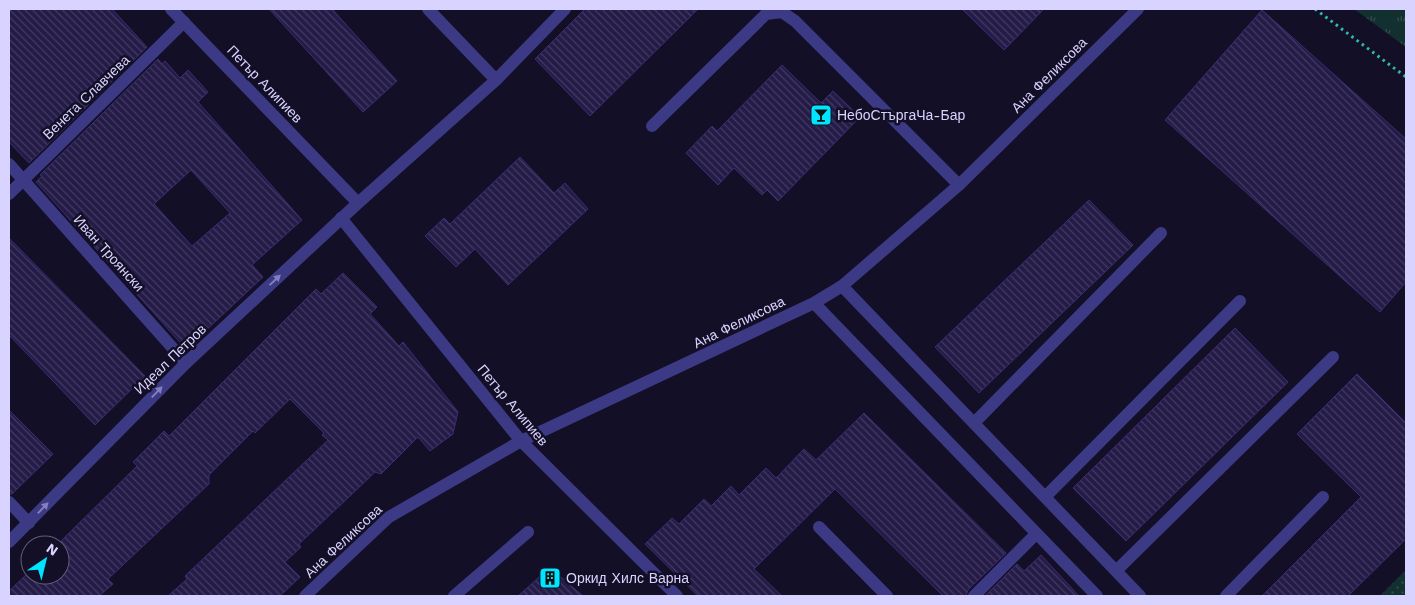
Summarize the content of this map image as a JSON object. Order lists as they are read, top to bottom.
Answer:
{
  "streets": {
    "street": [
      "Ана Феликсова",
      "Петър Алипиев",
      "Венета Славчева",
      "Иван Троянски",
      "Идеал Петров"
    ]
  },
  "crossings": [
    ["Ана Феликсова", "Петър Алипиев"],
    ["Петър Алипиев", "Венета Славчева"],
    ["Петър Алипиев", "Идеал Петров"],
    ["Венета Славчева", "Иван Троянски"],
    ["Иван Троянски", "Идеал Петров"]
  ],
  "one_way": ["Идеал Петров"],
  "places": {
    "bar": ["НебоСтъргаЧа-Бар"],
    "building": ["Оркид Хилс Варна"]
  },
  "north": "top right"
}
